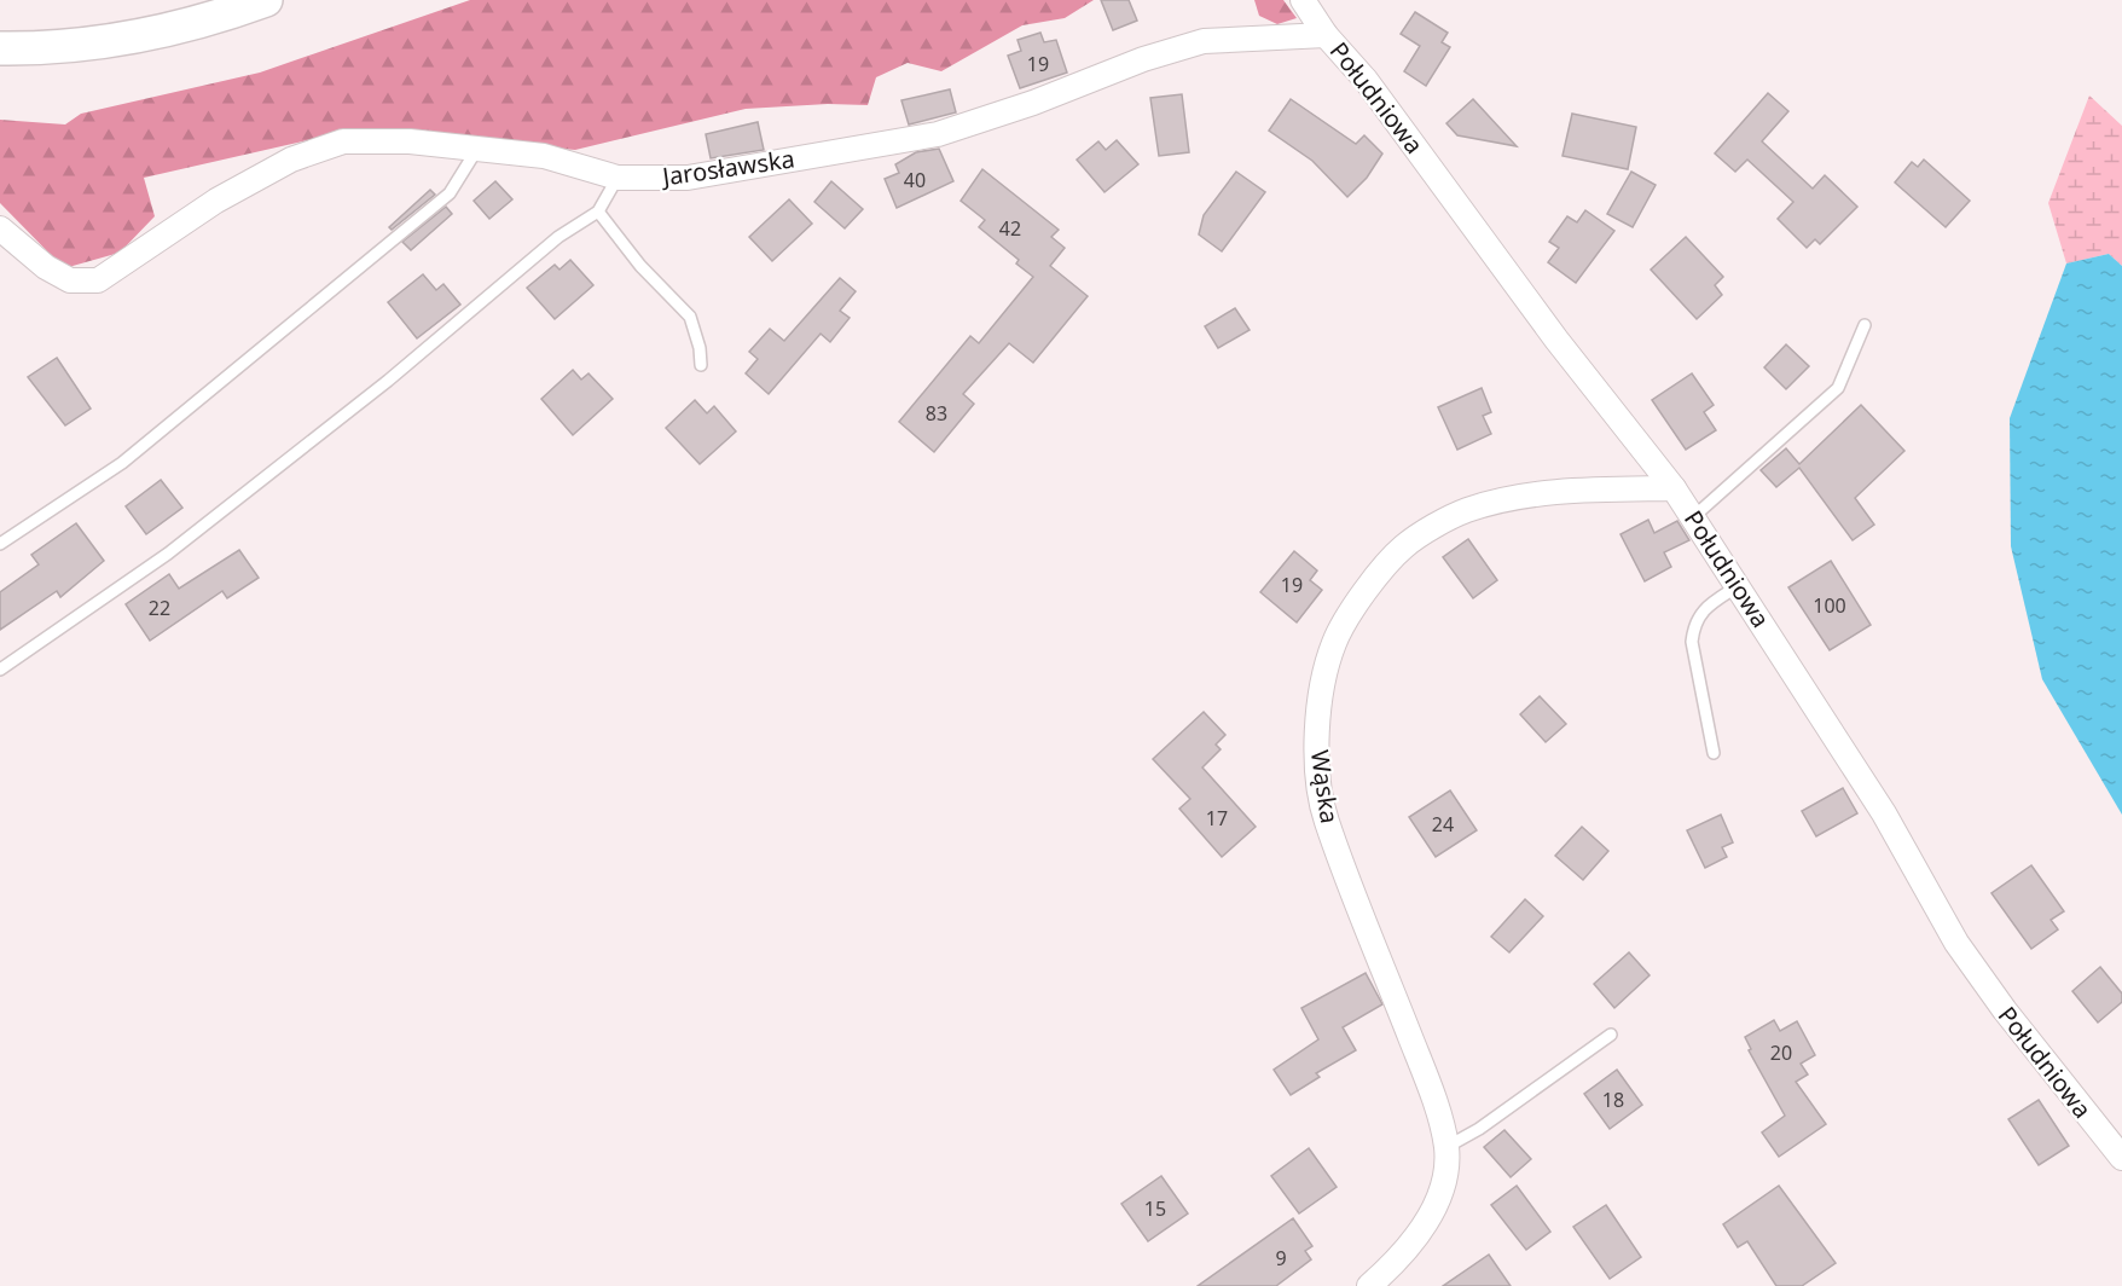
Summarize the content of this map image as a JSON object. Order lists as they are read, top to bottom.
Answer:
{
  "streets": {
    "street": ["Południowa", "Jarosławska", "Wąska"]
  },
  "crossings": [
    ["Południowa", "Jarosławska"],
    ["Południowa", "Wąska"]
  ],
  "house_numbers": [
    "19",
    "40",
    "42",
    "83",
    "19",
    "100",
    "22",
    "17",
    "24",
    "20",
    "18",
    "15",
    "9"
  ]
}
